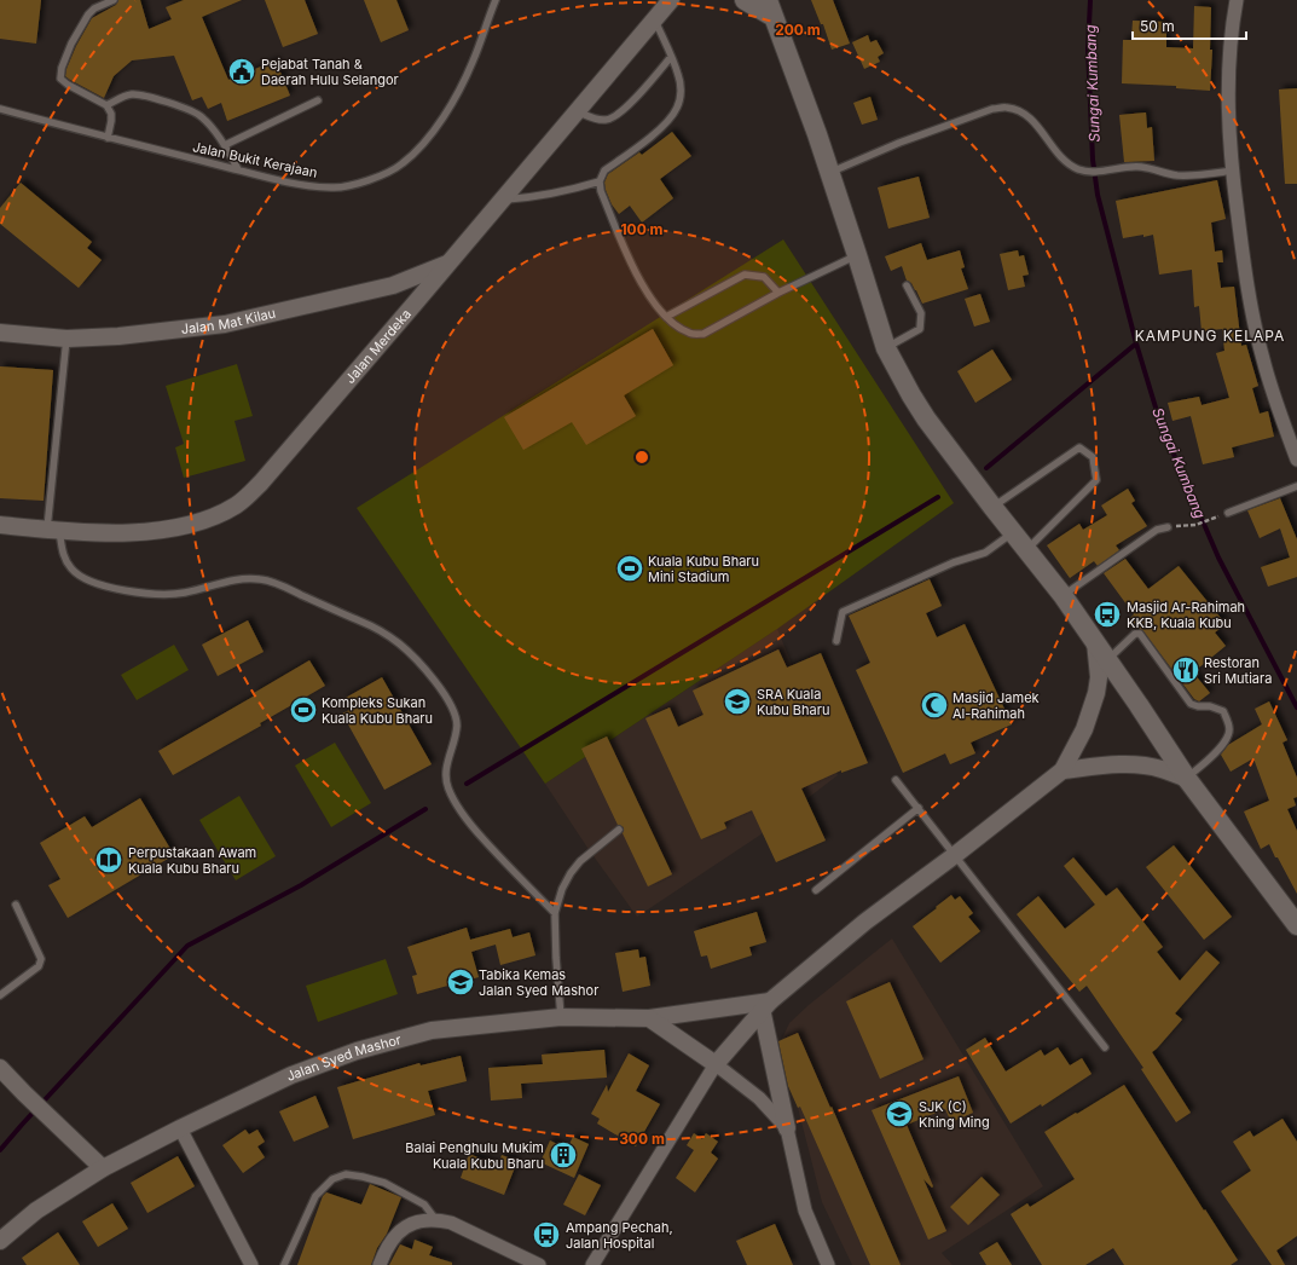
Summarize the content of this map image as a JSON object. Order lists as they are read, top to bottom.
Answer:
{
  "streets": {
    "street": ["Jalan Mat Kilau", "Jalan Merdeka", "Jalan Syed Mashor"],
    "lane": ["Jalan Bukit Kerajaan"]
  },
  "crossings": [
    ["Jalan Mat Kilau", "Jalan Merdeka"]
  ],
  "districts": ["KAMPUNG KELAPA"],
  "water": ["Sungai Kumbang"],
  "places": {
    "public building": ["Pejabat Tanah & Daerah Hulu Selangor"],
    "sports": ["Kuala Kubu Bharu Mini Stadium", "Kompleks Sukan Kuala Kubu Bharu"],
    "bus stop": ["Masjid Ar-Rahimah KKB, Kuala Kubu", "Ampang Pechah, Jalan Hospital"],
    "restaurant": ["Restoran Sri Mutiara"],
    "school or university": ["SRA Kuala Kubu Bharu", "Tabika Kemas Jalan Syed Mashor", "SJK (C) Khing Ming"],
    "mosque": ["Masjid Jamek Al-Rahimah"],
    "library": ["Perpustakaan Awam Kuala Kubu Bharu"],
    "building": ["Balai Penghulu Mukim Kuala Kubu Bharu"]
  },
  "scale_bar": "50 m",
  "rings": ["200 m", "100 m", "300 m"]
}
